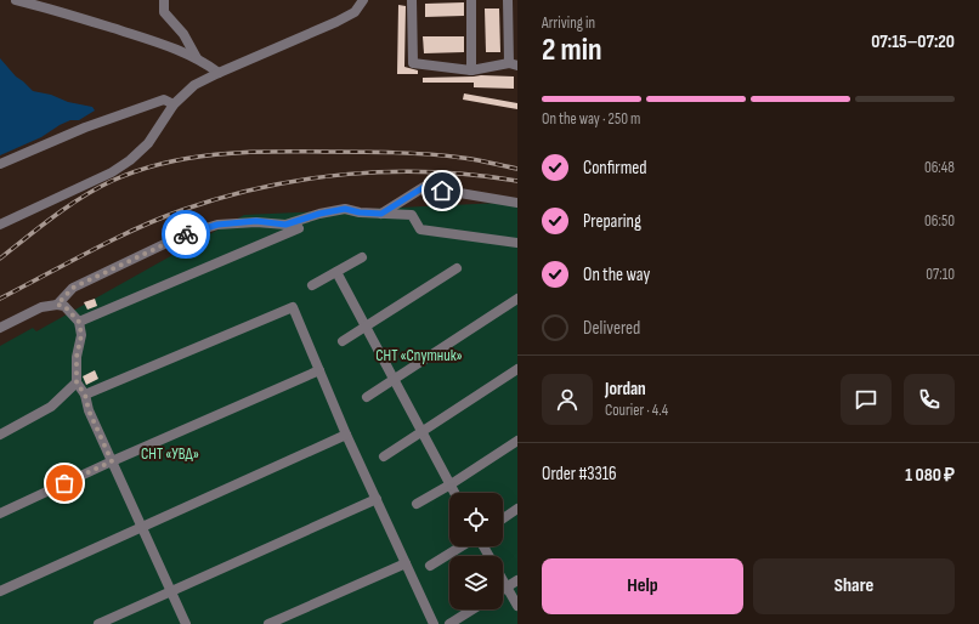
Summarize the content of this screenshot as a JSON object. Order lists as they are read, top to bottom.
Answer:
{
  "parks": ["СНТ «Спутник»", "СНТ «УВД»"],
  "page": {
    "heading": ["2 min", "Arriving in", "07:15–07:20"],
    "panel": [
      "Jordan",
      "Courier · 4.4",
      "Order #3316",
      "1 080 ₽"
    ],
    "bar": "On the way · 250 m",
    "list": [
      ["Confirmed", "06:48"],
      ["Preparing", "06:50"],
      ["On the way", "07:10"],
      "Delivered"
    ],
    "buttons": ["Help", "Share"]
  }
}
